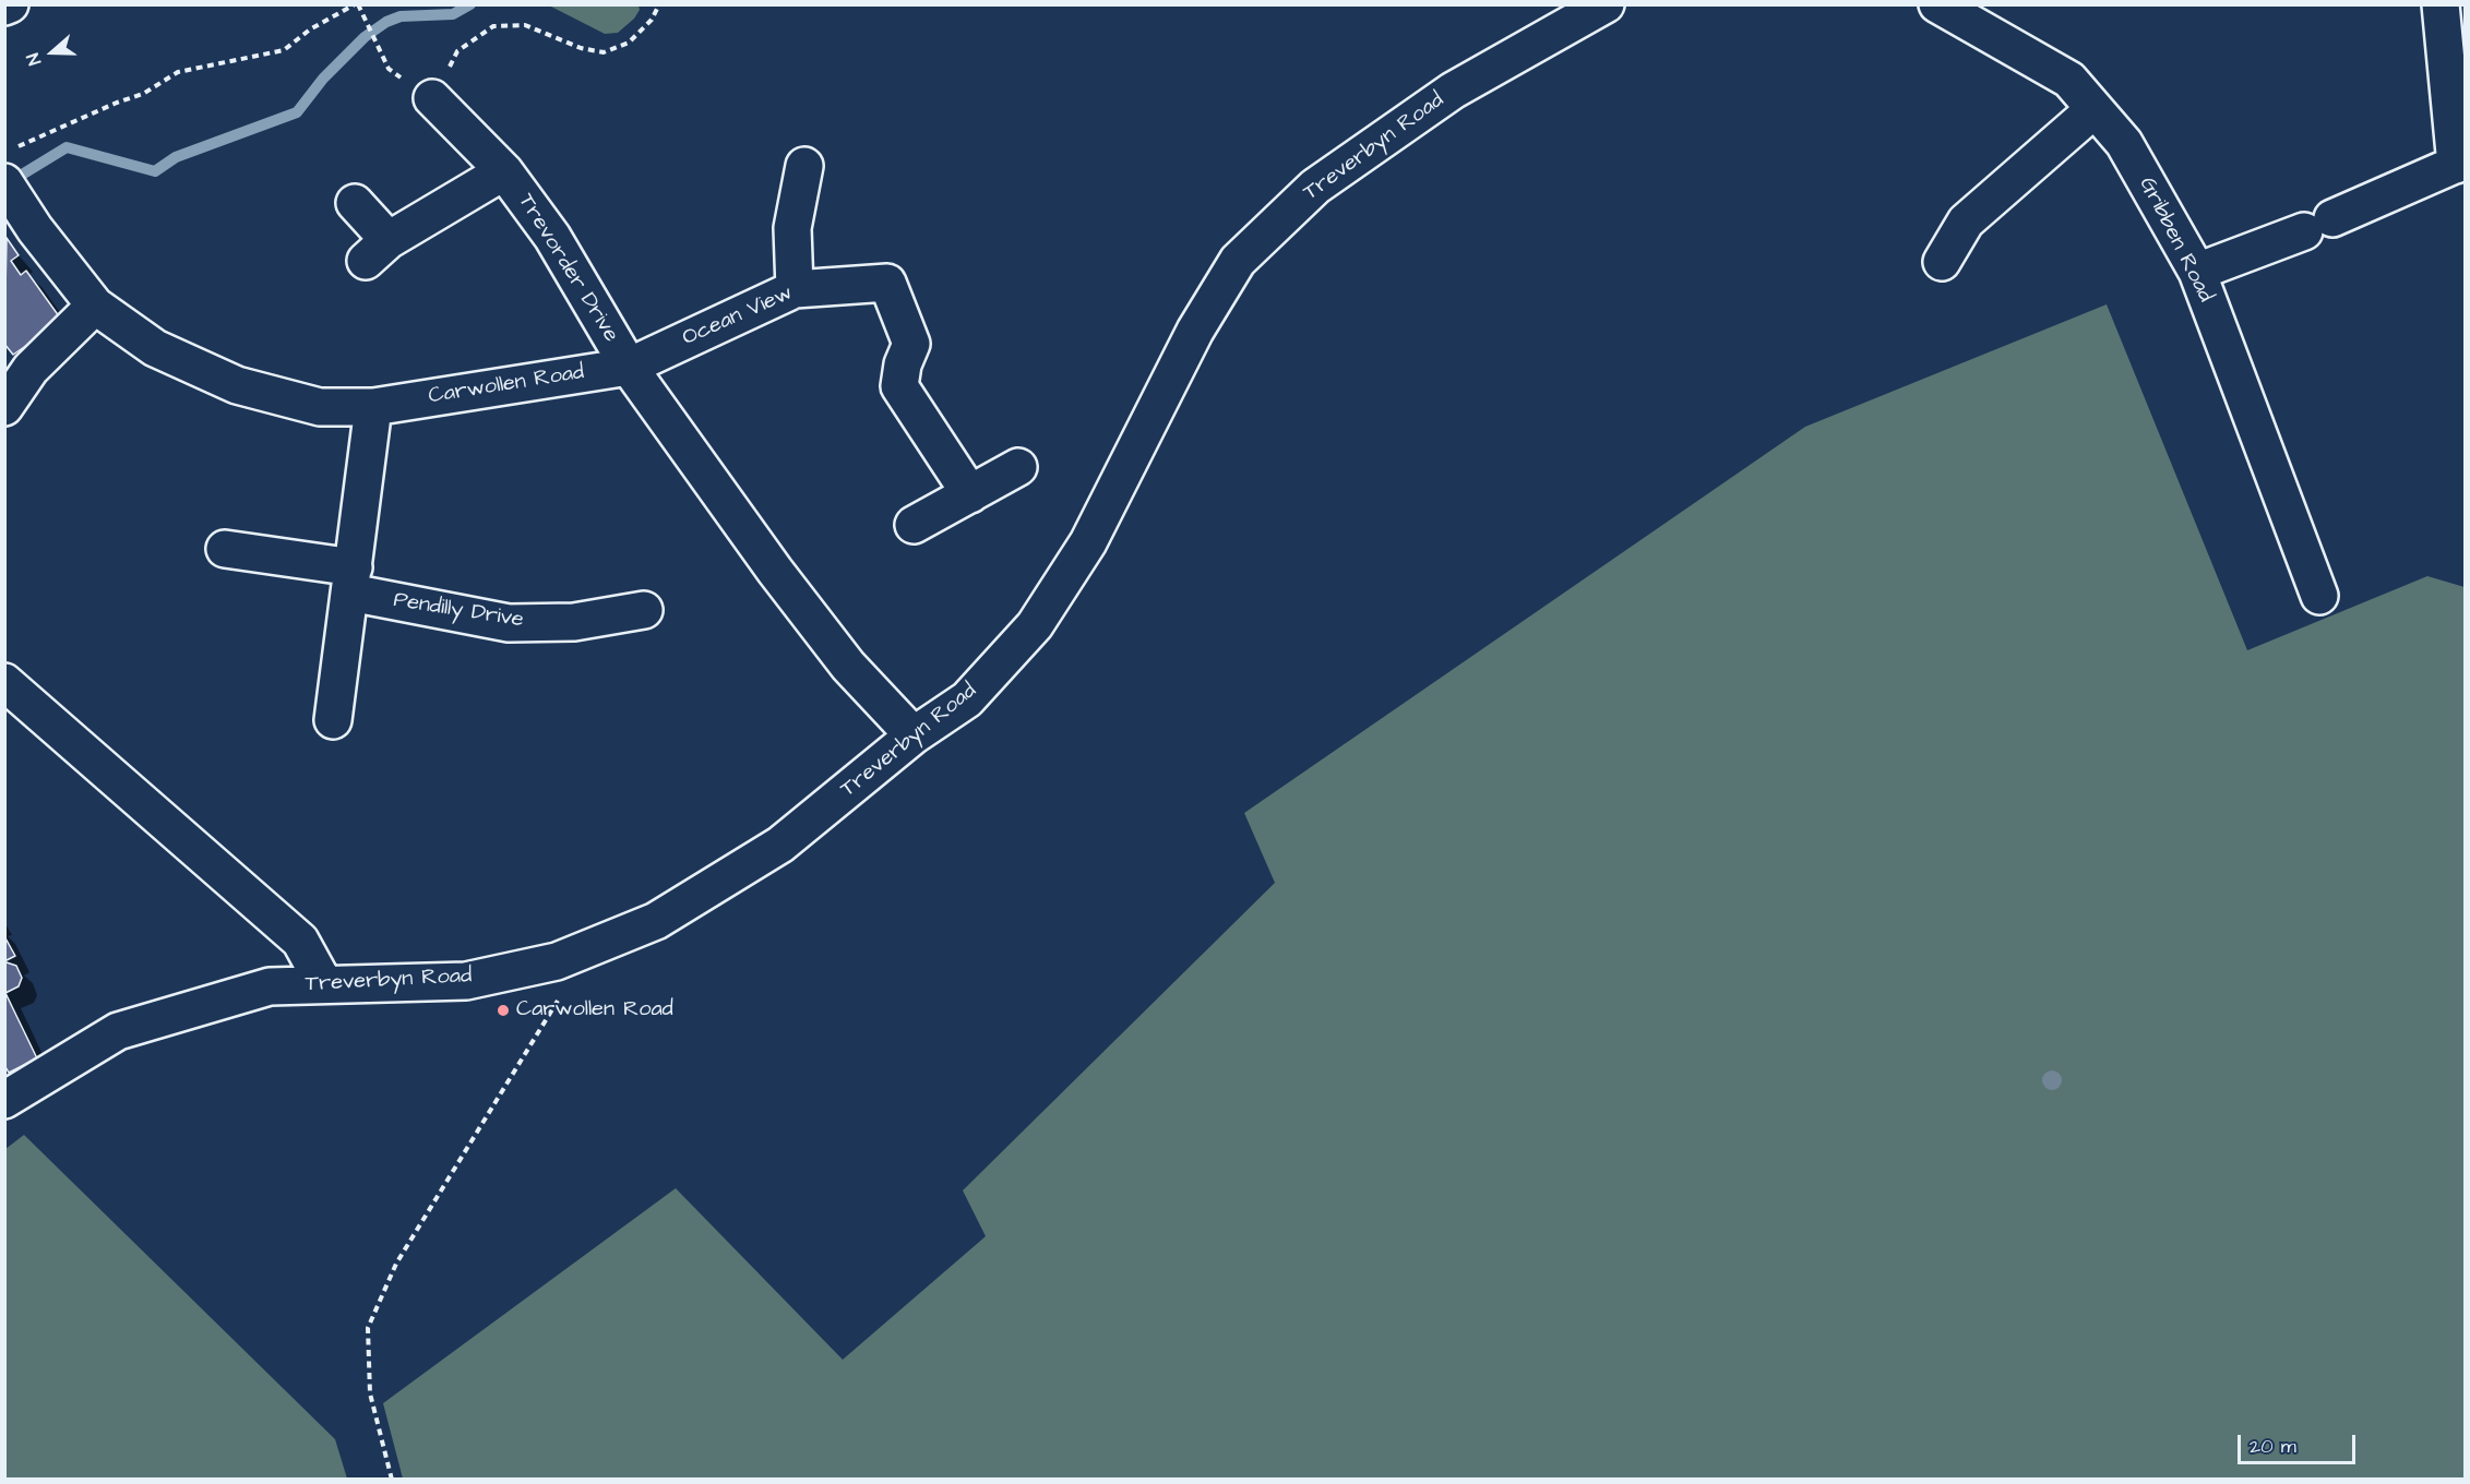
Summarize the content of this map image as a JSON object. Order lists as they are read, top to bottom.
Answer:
{
  "streets": {
    "street": [
      "Treverbyn Road",
      "Gribben Road",
      "Trevorder Drive",
      "Ocean View",
      "Carwollen Road",
      "Pendilly Drive"
    ]
  },
  "crossings": [
    ["Trevorder Drive", "Ocean View"],
    ["Trevorder Drive", "Carwollen Road"],
    ["Ocean View", "Carwollen Road"]
  ],
  "places": ["Carwollen Road"],
  "scale_bar": "20 m",
  "north": "left"
}
